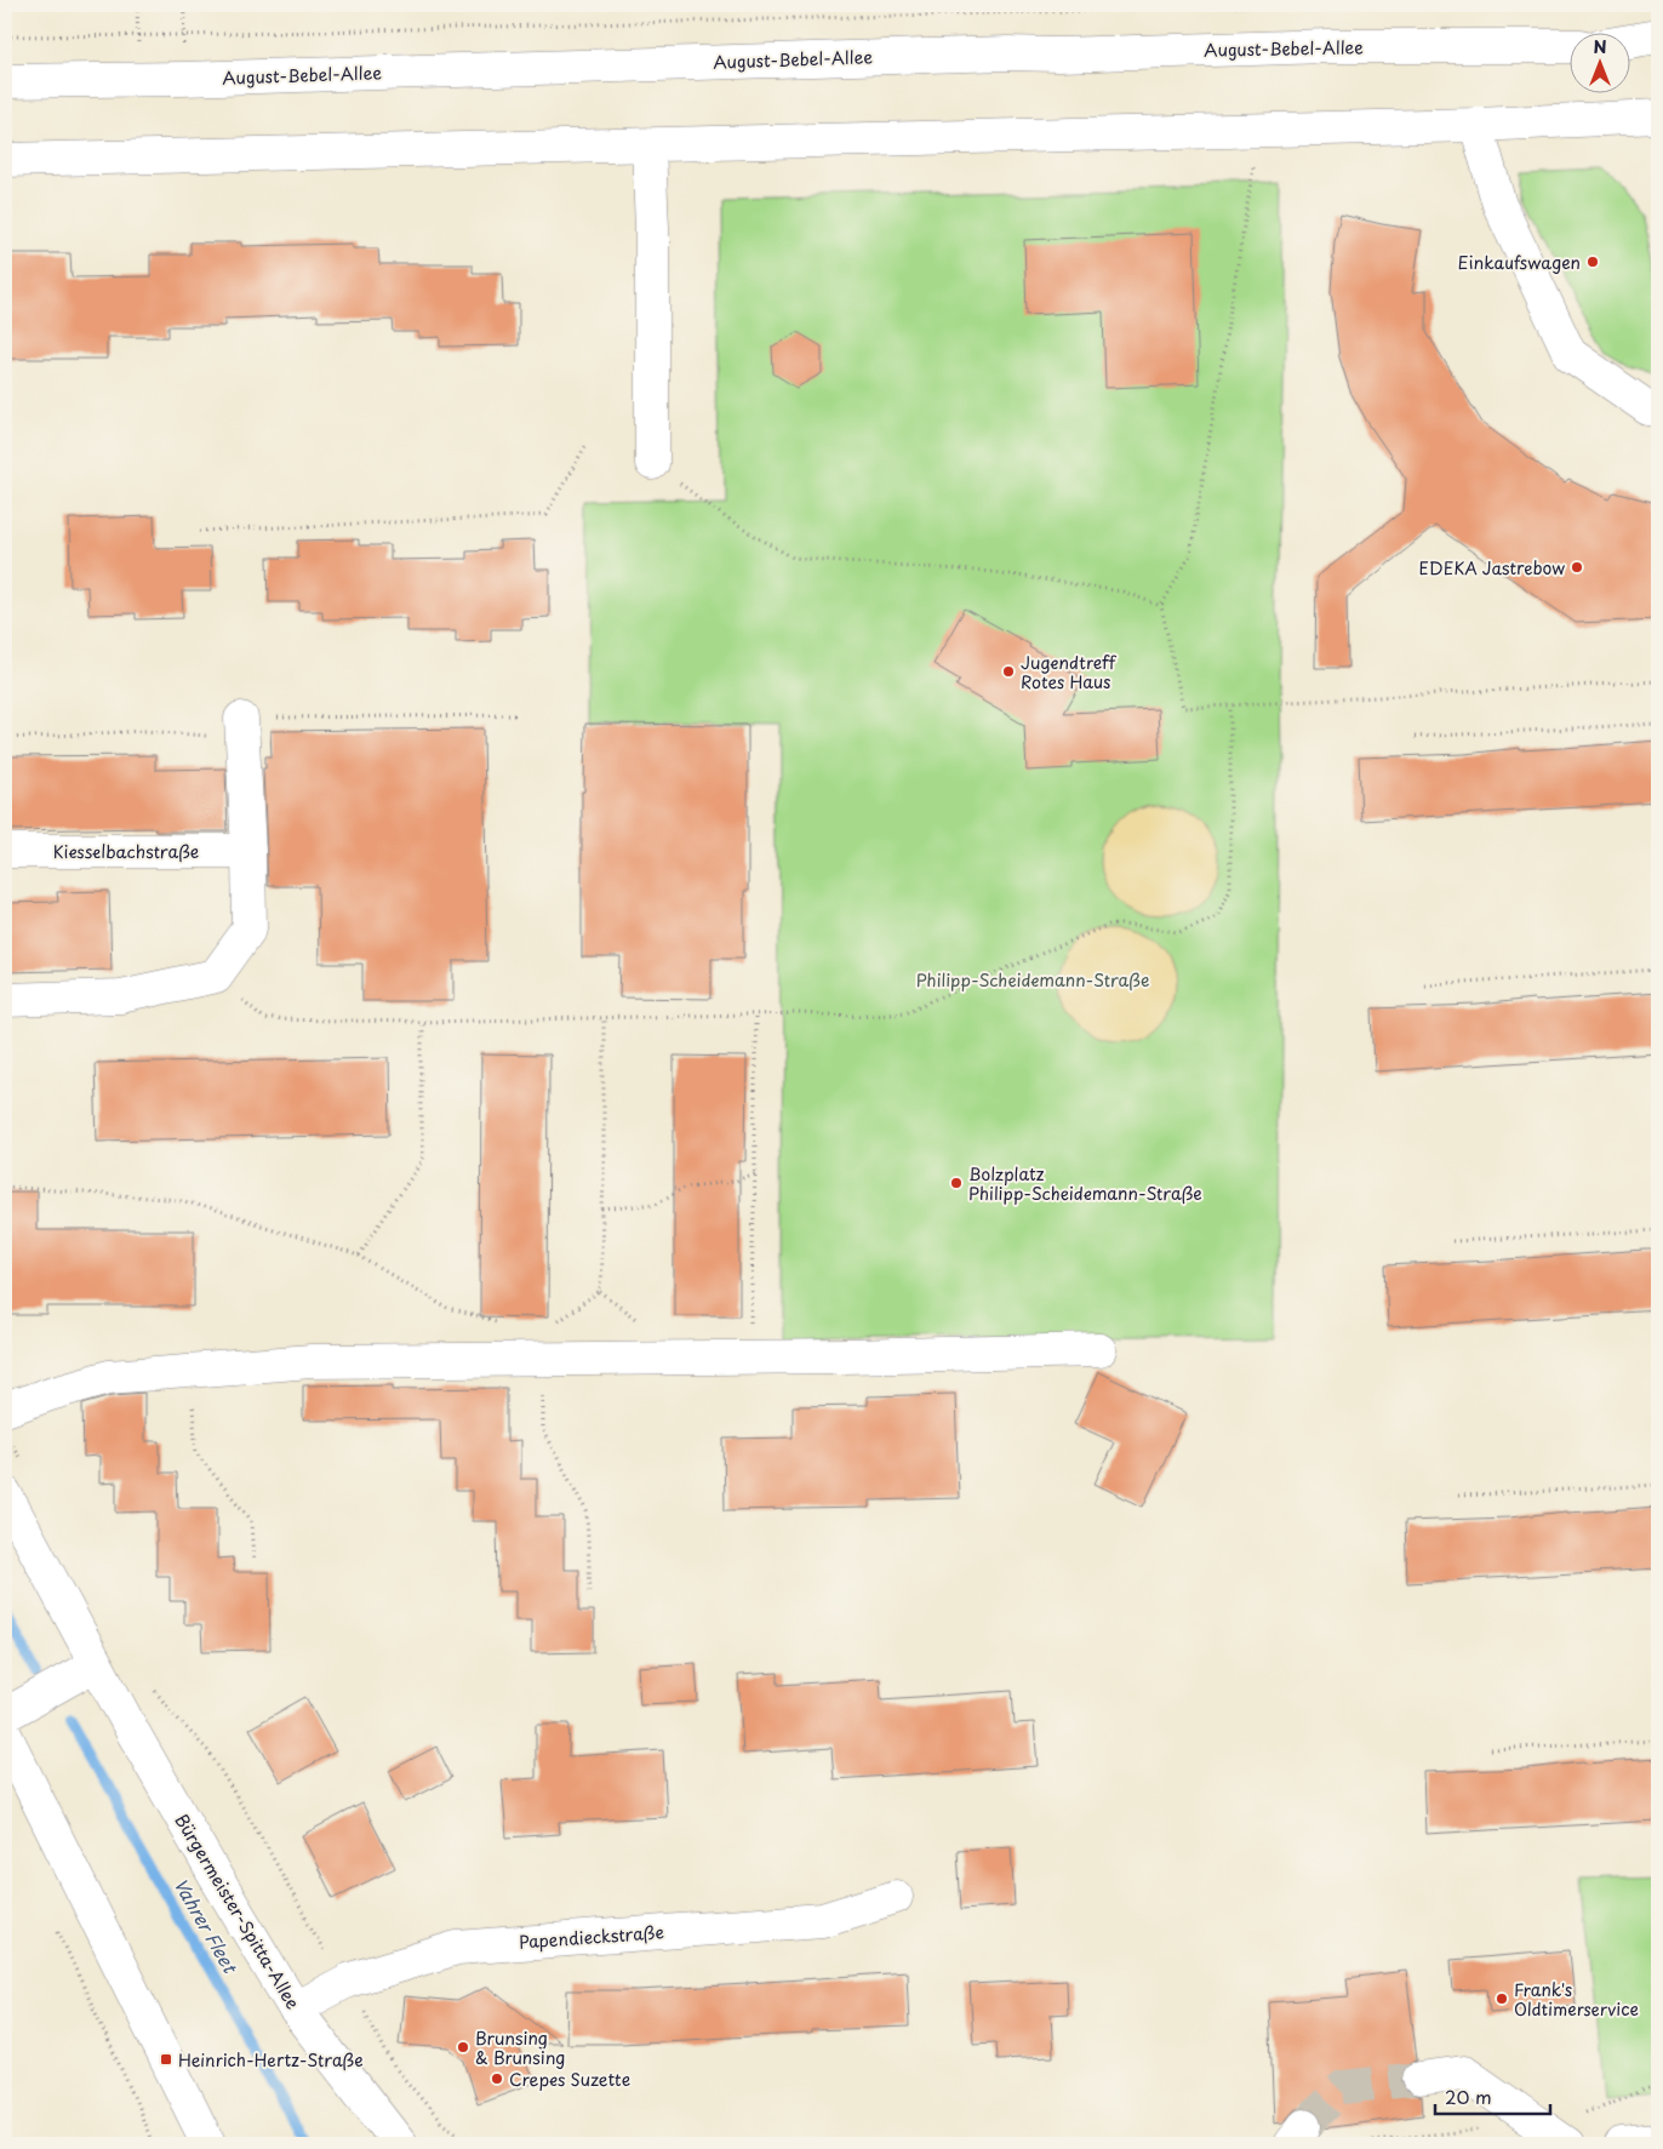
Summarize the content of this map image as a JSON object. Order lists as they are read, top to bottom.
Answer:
{
  "streets": {
    "street": [
      "August-Bebel-Allee",
      "Kiesselbachstraße",
      "Bürgermeister-Spitta-Allee",
      "Papendieckstraße"
    ]
  },
  "crossings": [
    ["Bürgermeister-Spitta-Allee", "Papendieckstraße"]
  ],
  "water": ["Vahrer Fleet"],
  "parks": ["Philipp-Scheidemann-Straße"],
  "places": {
    "other": [
      "Einkaufswagen",
      "EDEKA Jastrebow",
      "Jugendtreff Rotes Haus",
      "Bolzplatz Philipp-Scheidemann-Straße",
      "Frank's Oldtimerservice",
      "Brunsing & Brunsing",
      "Crepes Suzette"
    ],
    "transit": ["Heinrich-Hertz-Straße"]
  },
  "scale_bar": "20 m",
  "north": "top"
}
